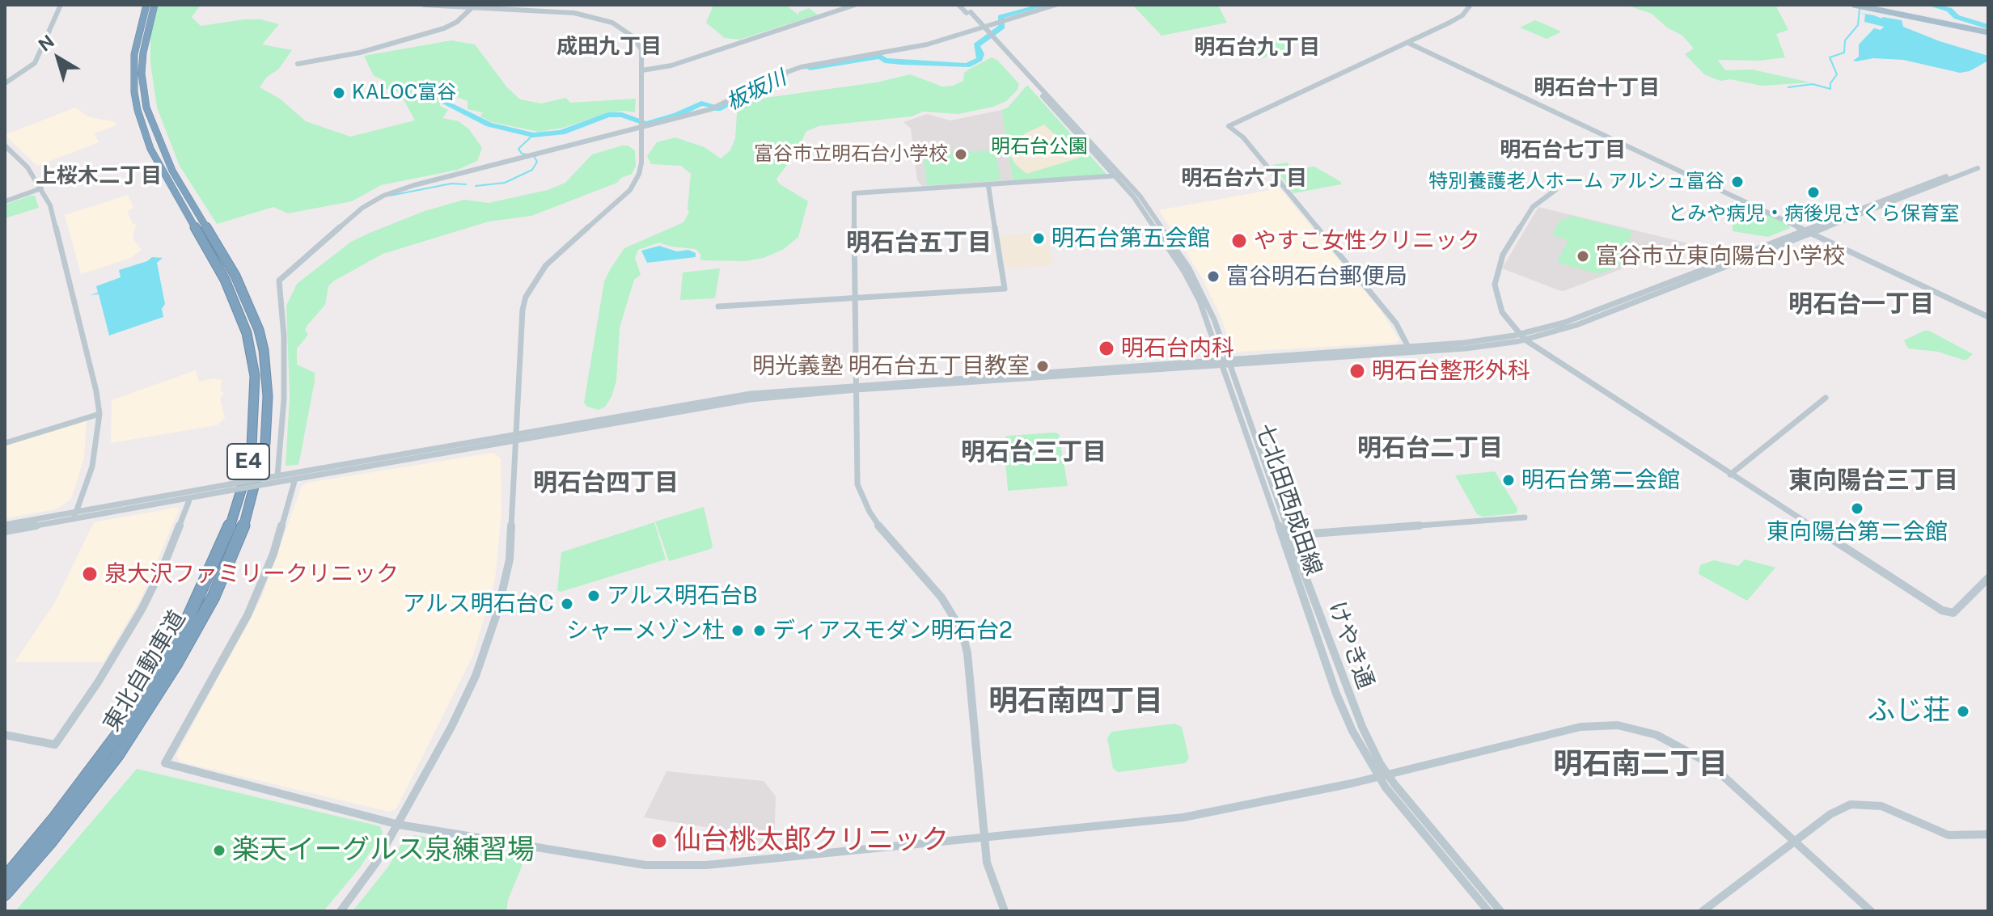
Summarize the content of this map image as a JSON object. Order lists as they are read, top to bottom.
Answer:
{
  "streets": {
    "highway": ["E4", "東北自動車道"],
    "street": ["七北田西成田線", "けやき通"]
  },
  "crossings": [
    ["七北田西成田線", "けやき通"]
  ],
  "districts": [
    "成田九丁目",
    "明石台九丁目",
    "明石台十丁目",
    "明石台七丁目",
    "上桜木二丁目",
    "明石台六丁目",
    "明石台五丁目",
    "明石台一丁目",
    "明石台二丁目",
    "明石台三丁目",
    "東向陽台三丁目",
    "明石台四丁目",
    "明石南四丁目",
    "明石南二丁目"
  ],
  "water": ["板坂川"],
  "parks": ["明石台公園"],
  "places": [
    "KALOC富谷",
    "富谷市立明石台小学校",
    "特別養護老人ホーム アルシュ富谷",
    "とみや病児・病後児さくら保育室",
    "明石台第五会館",
    "やすこ女性クリニック",
    "富谷市立東向陽台小学校",
    "富谷明石台郵便局",
    "明石台内科",
    "明光義塾 明石台五丁目教室",
    "明石台整形外科",
    "明石台第二会館",
    "東向陽台第二会館",
    "泉大沢ファミリークリニック",
    "アルス明石台B",
    "アルス明石台C",
    "シャーメゾン杜",
    "ディアスモダン明石台2",
    "ふじ荘",
    "仙台桃太郎クリニック",
    "楽天イーグルス泉練習場"
  ],
  "north": "top left"
}
